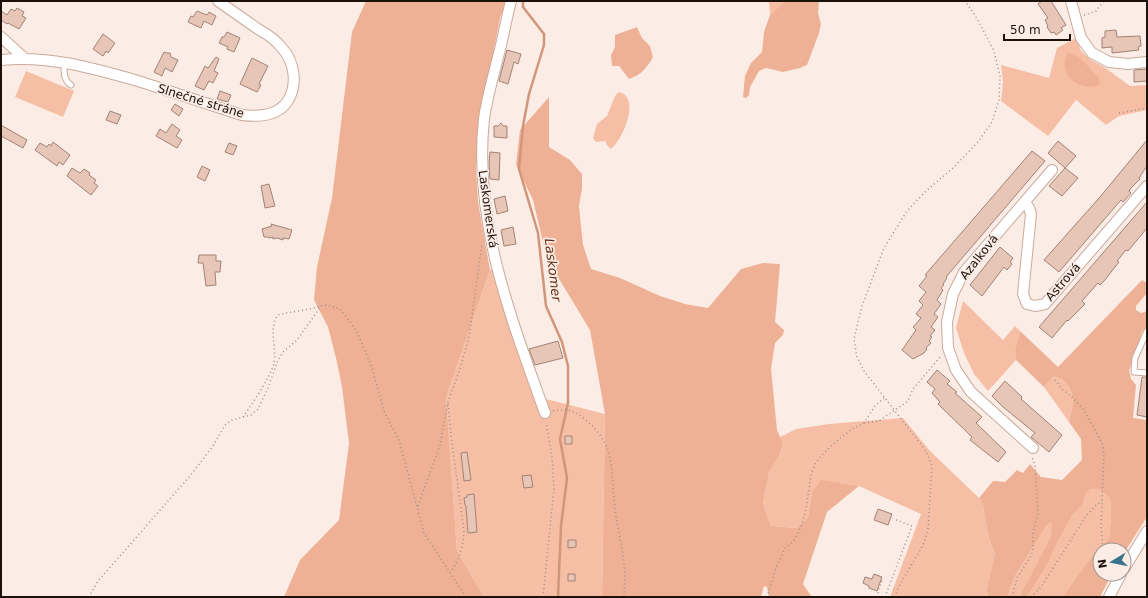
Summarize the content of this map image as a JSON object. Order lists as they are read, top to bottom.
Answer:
{
  "streets": {
    "street": [
      "Slnečné stráne",
      "Laskomerská",
      "Azalková",
      "Astrová"
    ]
  },
  "crossings": [
    ["Azalková", "Astrová"]
  ],
  "water": ["Laskomer"],
  "scale_bar": "50 m",
  "north": "left"
}
